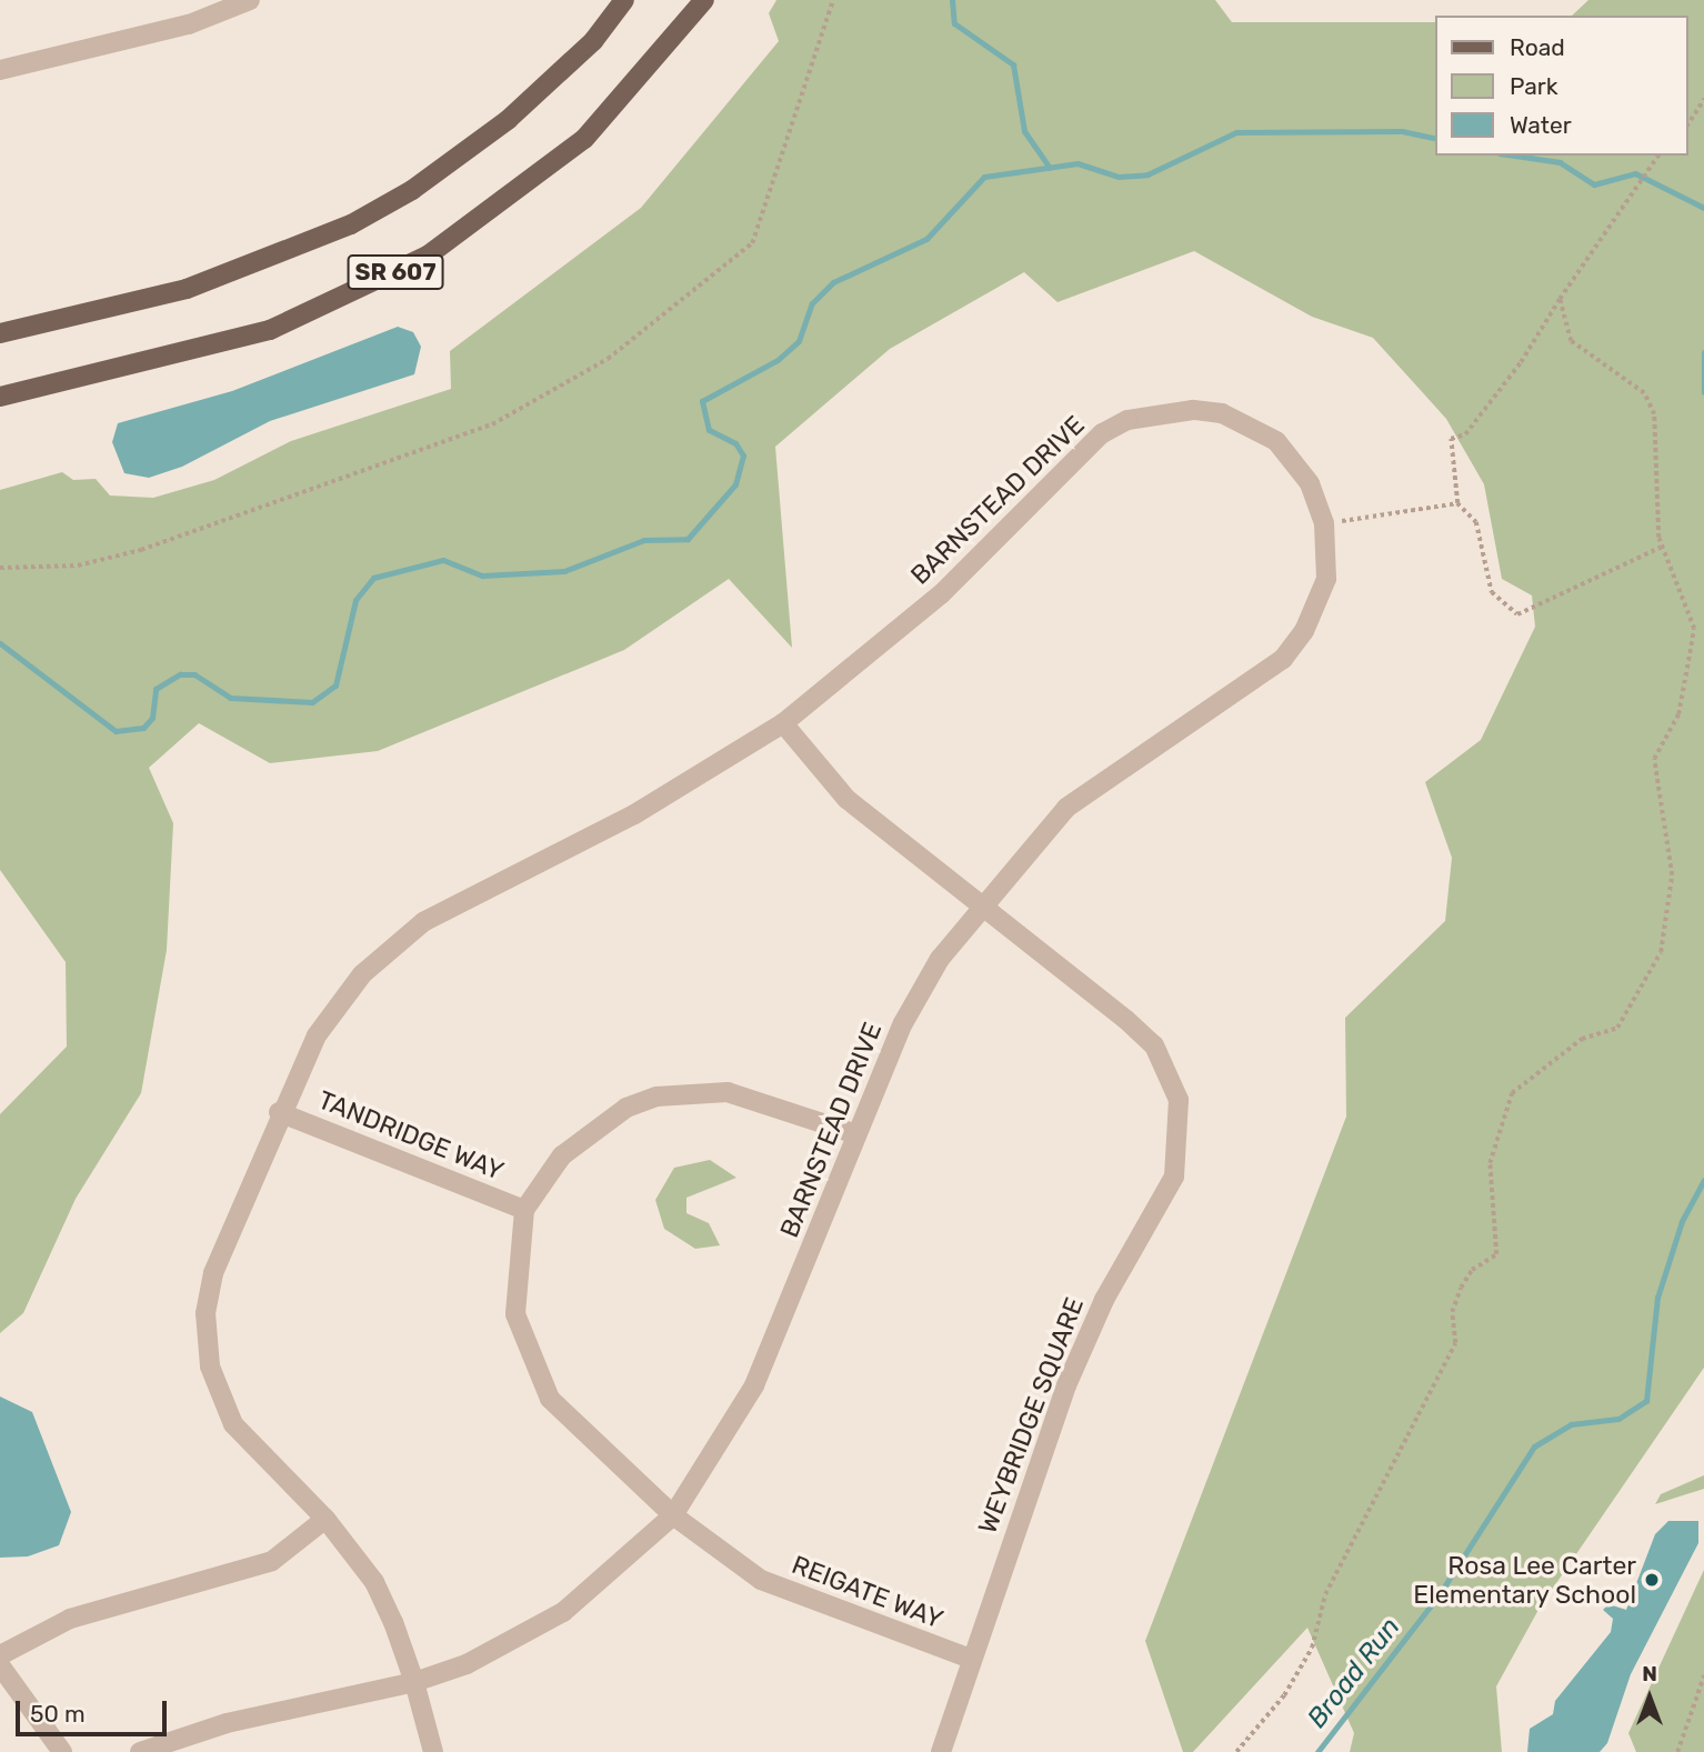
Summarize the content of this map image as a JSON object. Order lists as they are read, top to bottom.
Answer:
{
  "streets": {
    "main road": ["SR 607"],
    "street": [
      "BARNSTEAD DRIVE",
      "TANDRIDGE WAY",
      "WEYBRIDGE SQUARE",
      "REIGATE WAY"
    ]
  },
  "crossings": [
    ["BARNSTEAD DRIVE", "TANDRIDGE WAY"],
    ["BARNSTEAD DRIVE", "WEYBRIDGE SQUARE"],
    ["BARNSTEAD DRIVE", "REIGATE WAY"],
    ["TANDRIDGE WAY", "REIGATE WAY"],
    ["WEYBRIDGE SQUARE", "REIGATE WAY"]
  ],
  "water": ["Broad Run"],
  "places": ["Rosa Lee Carter Elementary School"],
  "legend": ["Road", "Park", "Water"],
  "scale_bar": "50 m",
  "north": "top"
}
